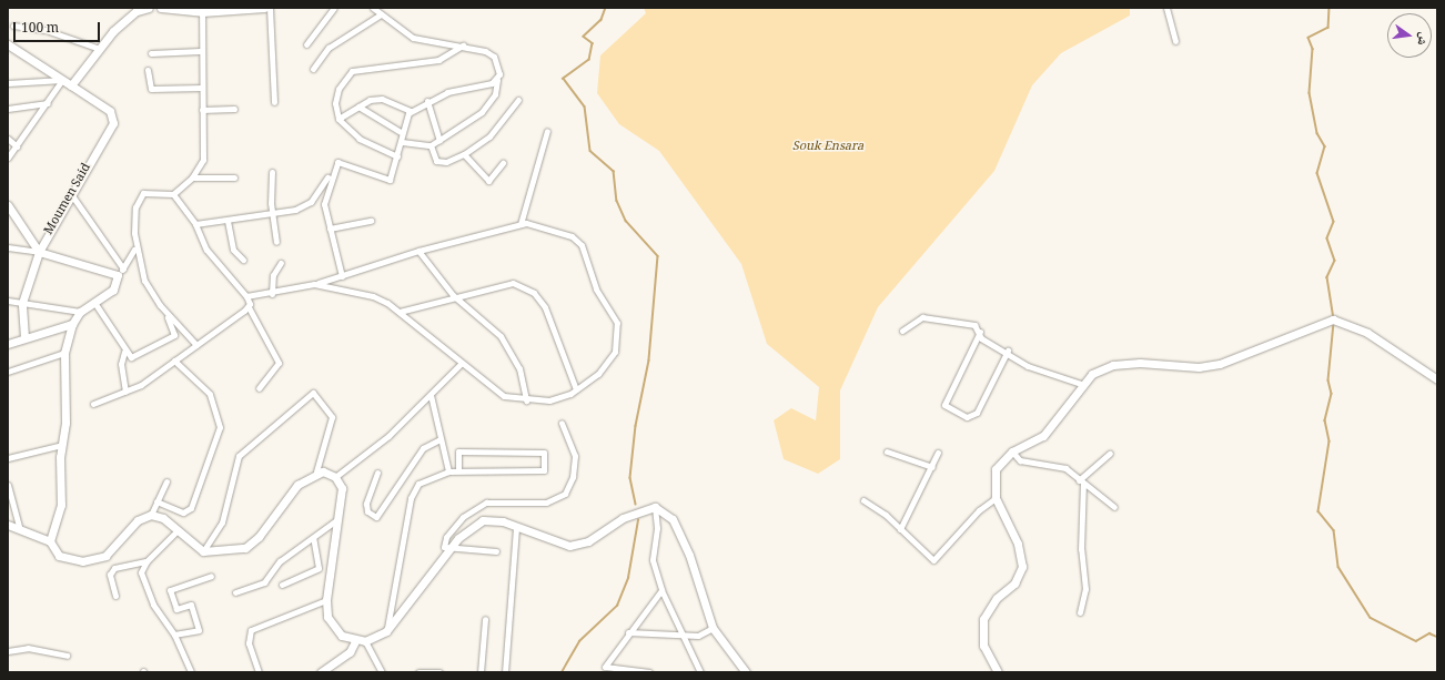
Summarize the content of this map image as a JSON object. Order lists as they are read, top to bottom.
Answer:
{
  "streets": {
    "main road": ["Moumen Said"]
  },
  "parks": ["Souk Ensara"],
  "scale_bar": "100 m",
  "north": "right"
}
